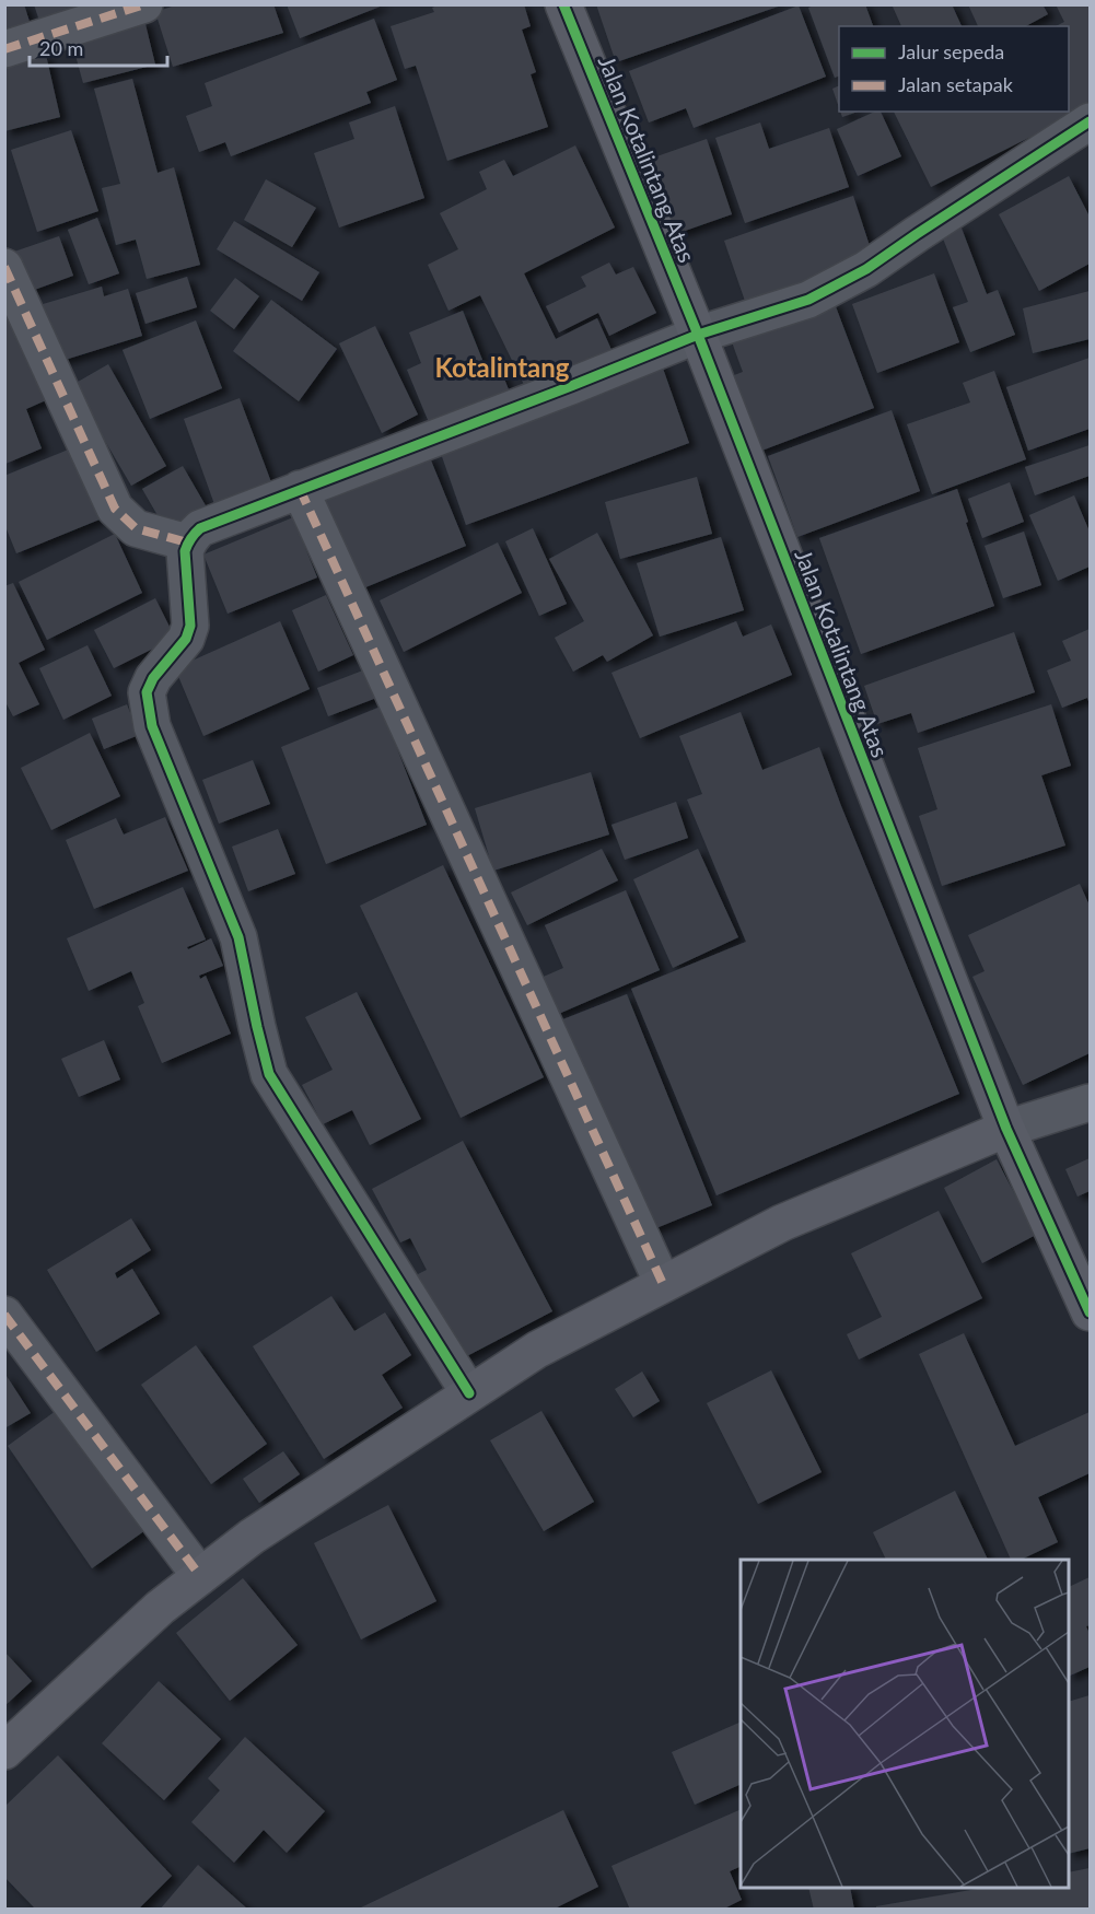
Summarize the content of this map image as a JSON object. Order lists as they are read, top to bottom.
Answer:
{
  "streets": {
    "street": ["Jalan Kotalintang Atas"]
  },
  "districts": ["Kotalintang"],
  "legend": ["Jalur sepeda", "Jalan setapak"],
  "scale_bar": "20 m"
}
